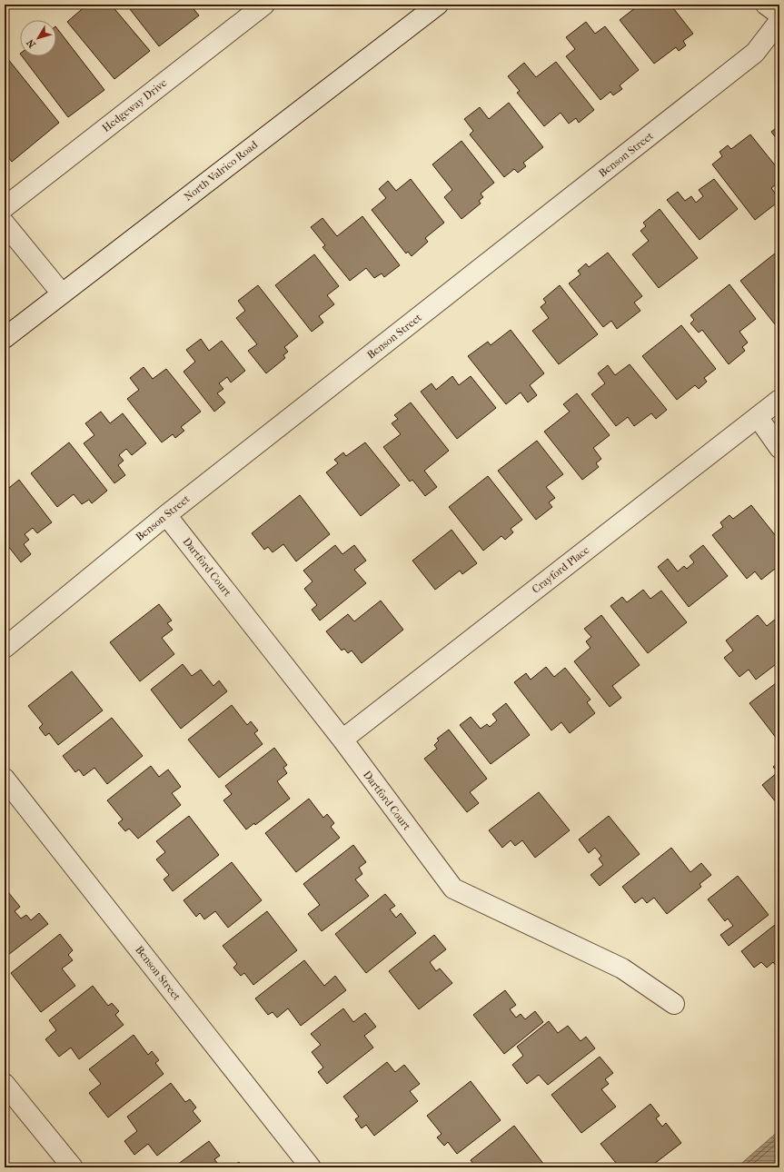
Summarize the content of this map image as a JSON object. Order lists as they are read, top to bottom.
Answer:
{
  "streets": {
    "street": [
      "Hedgeway Drive",
      "Benson Street",
      "North Valrico Road",
      "Dartford Court",
      "Crayford Place"
    ]
  },
  "crossings": [
    ["Benson Street", "Dartford Court"],
    ["Dartford Court", "Crayford Place"]
  ],
  "north": "bottom left"
}
